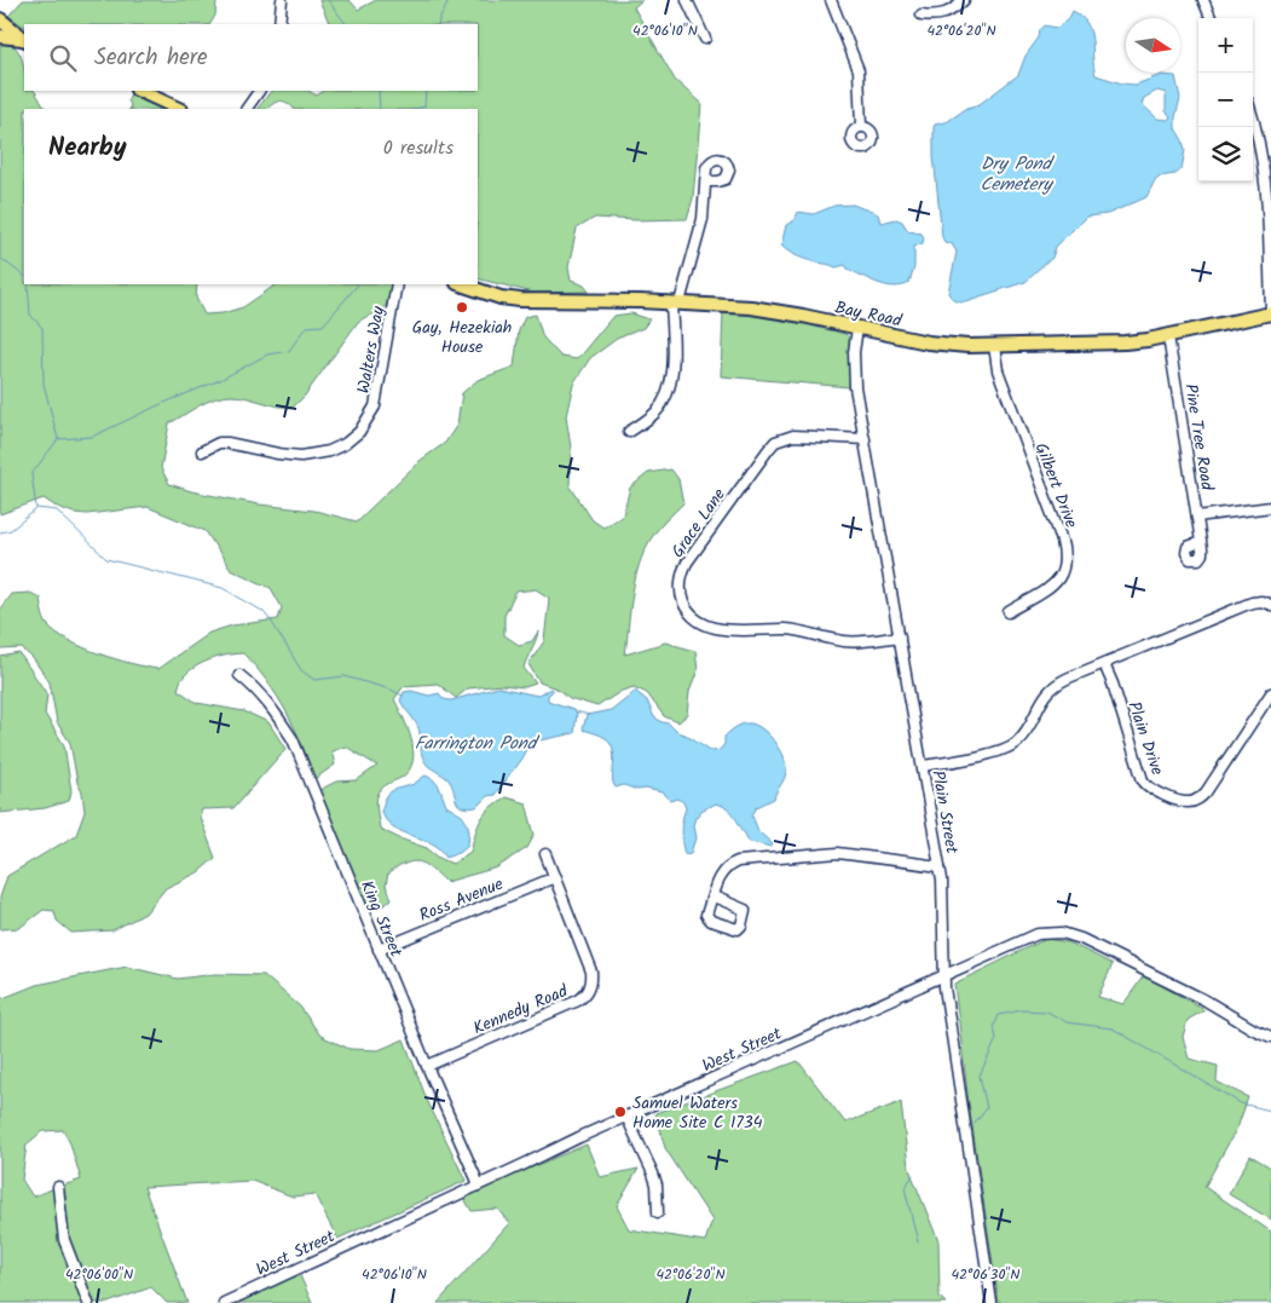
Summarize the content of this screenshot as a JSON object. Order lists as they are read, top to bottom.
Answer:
{
  "streets": {
    "main road": ["Bay Road"],
    "street": [
      "Walters Way",
      "Pine Tree Road",
      "Gilbert Drive",
      "Grace Lane",
      "Plain Drive",
      "Plain Street",
      "Ross Avenue",
      "King Street",
      "Kennedy Road",
      "West Street"
    ]
  },
  "crossings": [
    ["Bay Road", "Pine Tree Road"],
    ["Bay Road", "Gilbert Drive"],
    ["Bay Road", "Plain Street"],
    ["Grace Lane", "Plain Street"],
    ["Plain Street", "West Street"],
    ["Ross Avenue", "King Street"],
    ["Ross Avenue", "Kennedy Road"],
    ["King Street", "Kennedy Road"],
    ["King Street", "West Street"]
  ],
  "water": ["Dry Pond Cemetery", "Farrington Pond"],
  "places": ["Gay, Hezekiah House", "Samuel Waters Home Site C 1734"],
  "north": "right",
  "page": {
    "map_buttons": ["+", "−"],
    "search": "Search here",
    "heading": ["Nearby", "0 results"]
  },
  "coordinates": [
    "42°06'10\"N",
    "42°06'20\"N",
    "42°06'00\"N",
    "42°06'30\"N"
  ]
}
